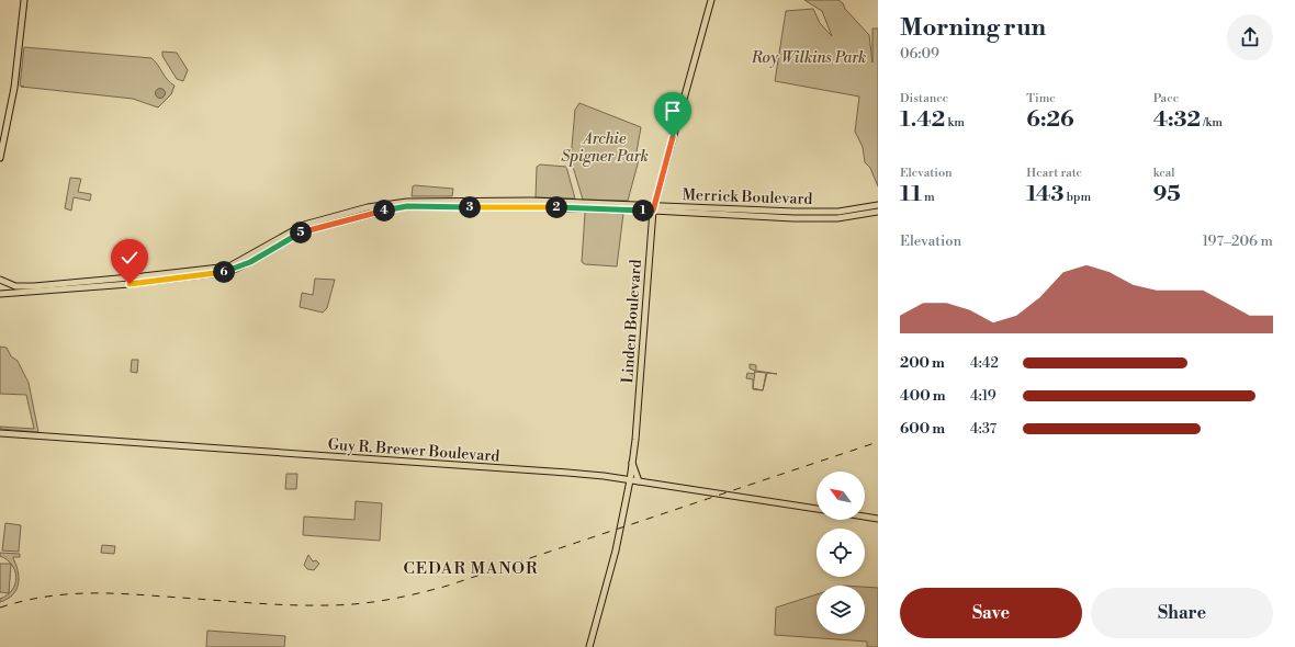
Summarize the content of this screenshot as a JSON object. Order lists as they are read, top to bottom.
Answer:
{
  "streets": {
    "main road": ["Merrick Boulevard", "Linden Boulevard", "Guy R. Brewer Boulevard"]
  },
  "crossings": [
    ["Merrick Boulevard", "Linden Boulevard"],
    ["Linden Boulevard", "Guy R. Brewer Boulevard"]
  ],
  "districts": ["CEDAR MANOR"],
  "parks": ["Roy Wilkins Park", "Archie Spigner Park"],
  "north": "top left",
  "page": {
    "heading": ["Morning run", "06:09"],
    "stats": [
      ["Distance", "1.42 km"],
      ["Time", "6:26"],
      ["Pace", "4:32 /km"],
      ["Elevation", "11 m"],
      ["Heart rate", "143 bpm"],
      ["kcal", "95"]
    ],
    "pins": [
      "2",
      "3",
      "1",
      "4",
      "5",
      "6"
    ],
    "chart": ["Elevation", "197–206 m"],
    "list": [
      {
        "name": "200 m",
        "note": "4:42"
      },
      {
        "name": "400 m",
        "note": "4:19"
      },
      {
        "name": "600 m",
        "note": "4:37"
      }
    ],
    "buttons": ["Save", "Share"]
  }
}
